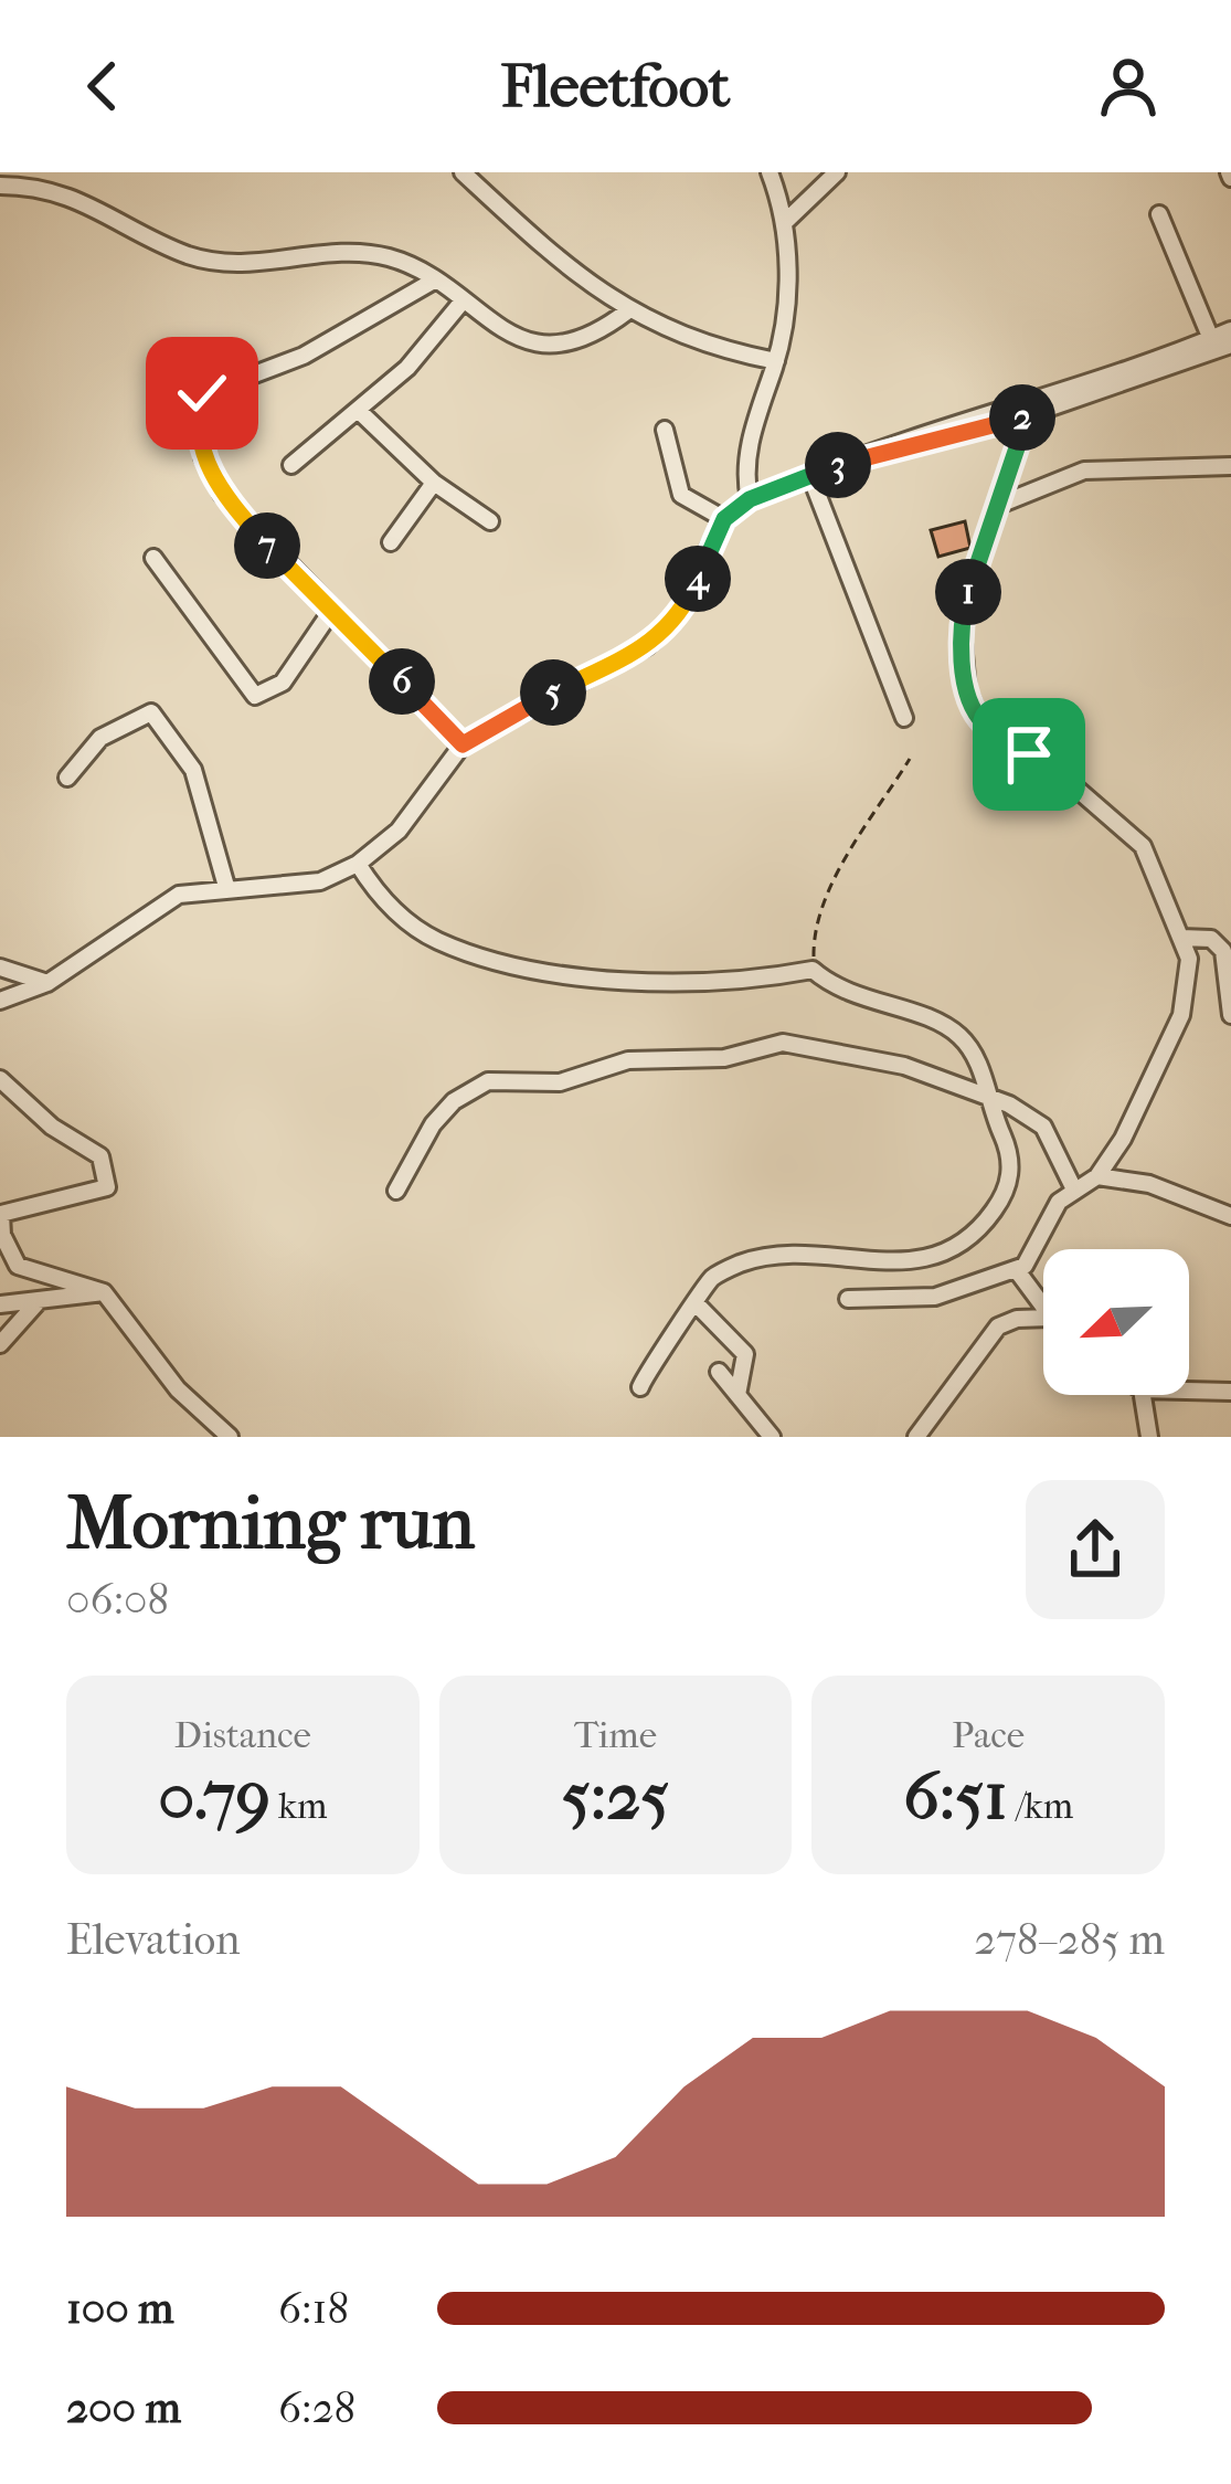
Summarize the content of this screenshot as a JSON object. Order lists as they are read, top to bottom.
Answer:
{
  "north": "bottom left",
  "page": {
    "header": "Fleetfoot",
    "pins": [
      "2",
      "3",
      "7",
      "4",
      "1",
      "6",
      "5"
    ],
    "heading": ["Morning run", "06:08"],
    "stats": [
      ["Distance", "0.79 km"],
      ["Time", "5:25"],
      ["Pace", "6:51 /km"]
    ],
    "chart": ["Elevation", "278–285 m"],
    "list": [
      {
        "name": "100 m",
        "note": "6:18"
      },
      {
        "name": "200 m",
        "note": "6:28"
      }
    ]
  }
}
